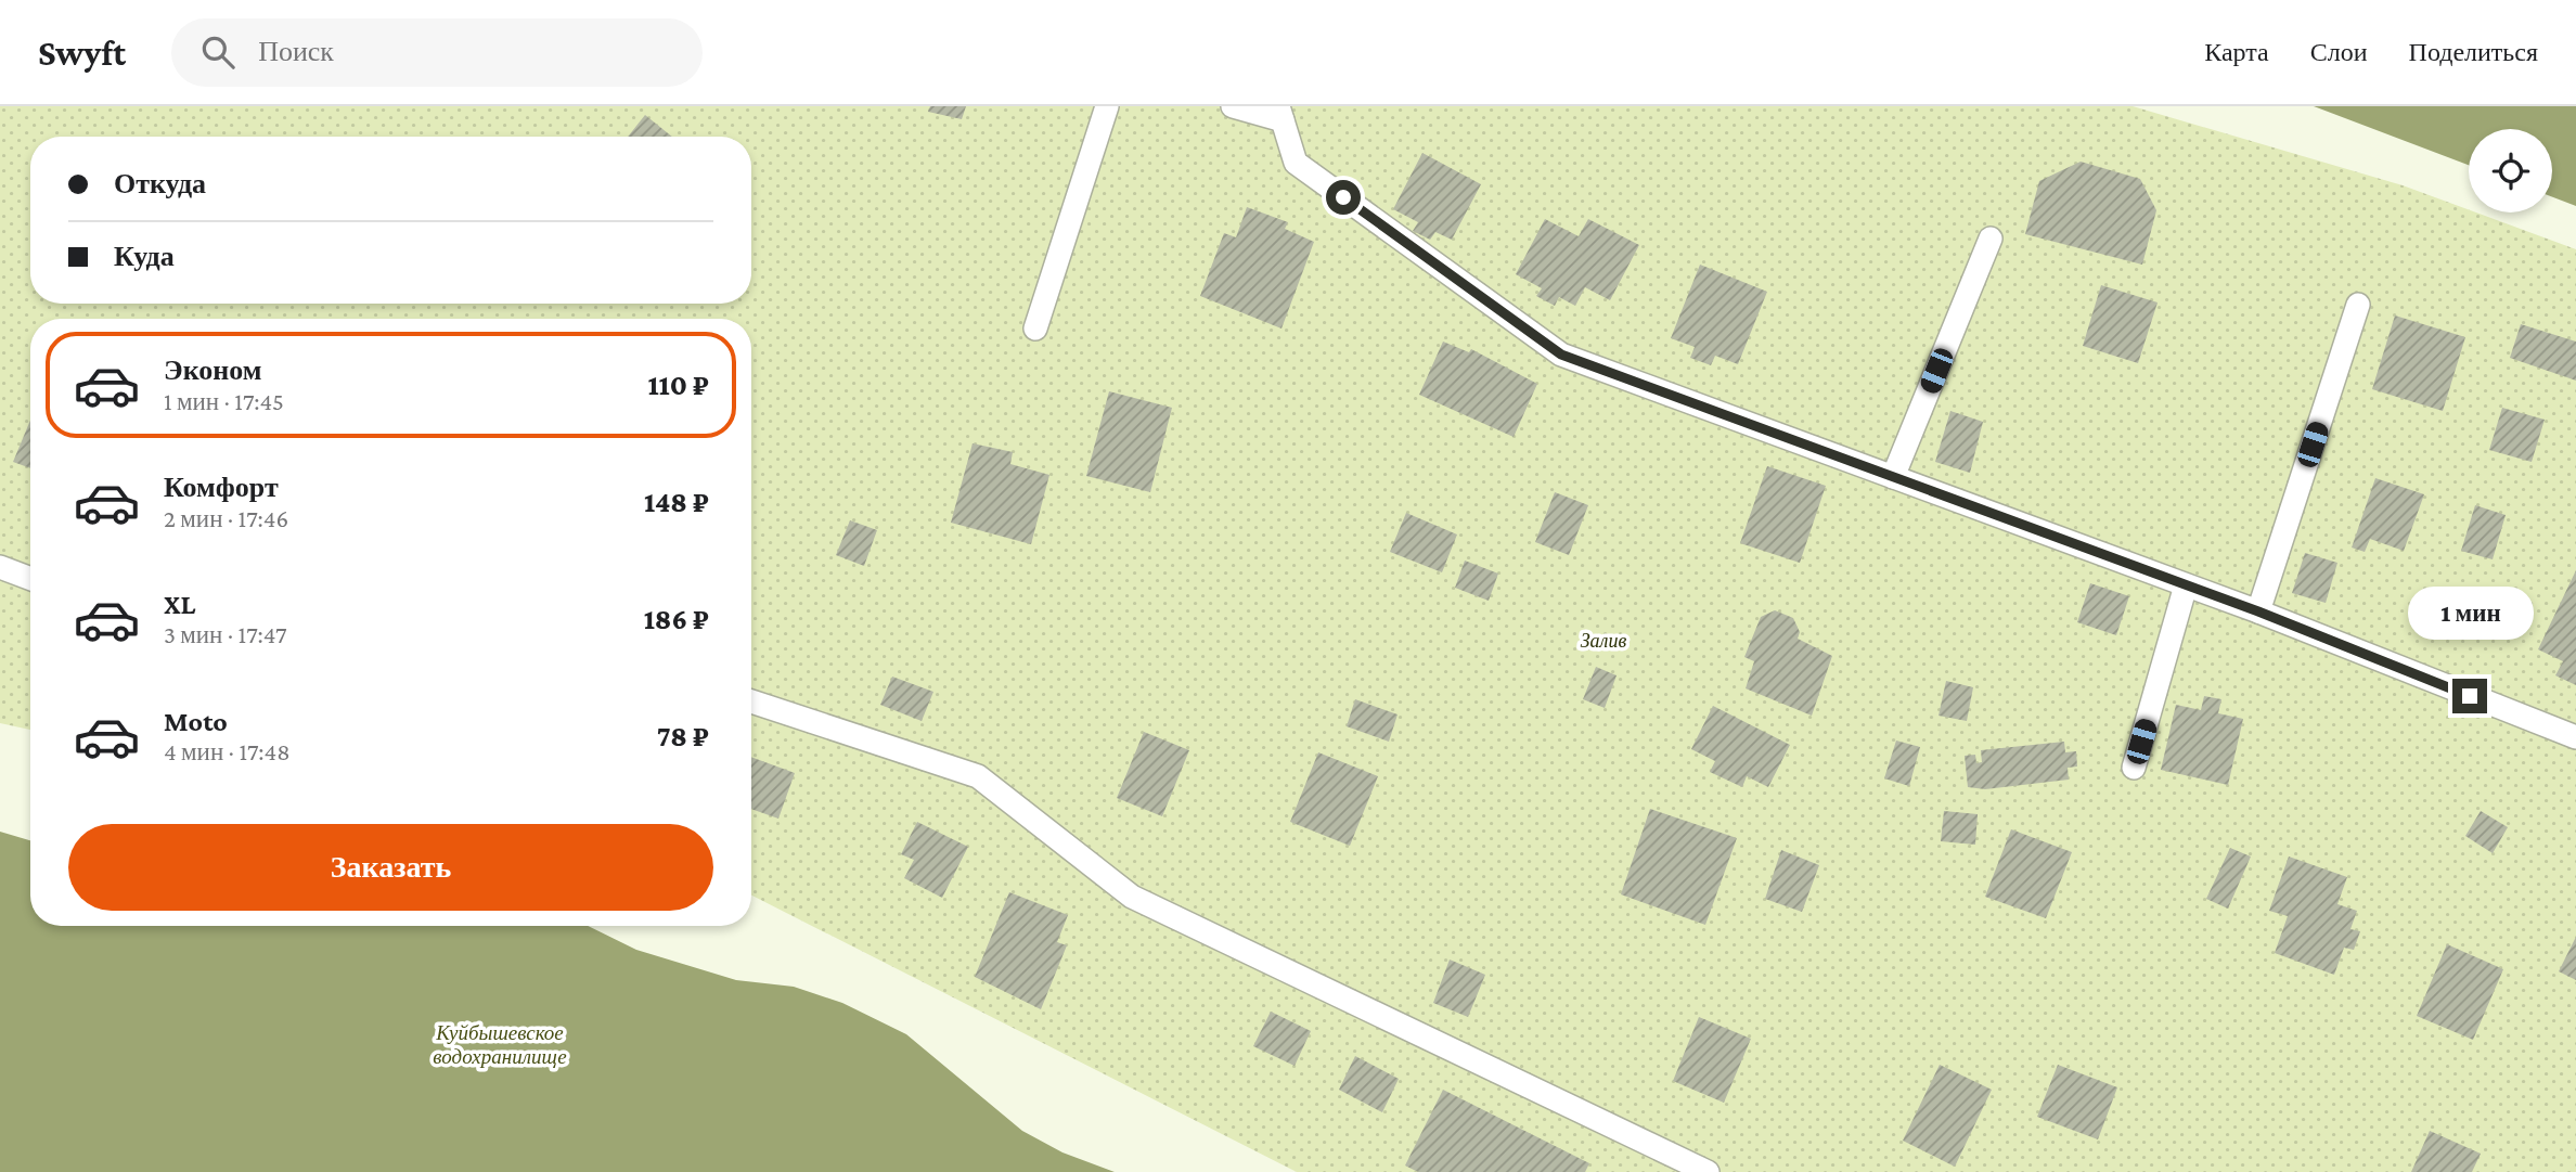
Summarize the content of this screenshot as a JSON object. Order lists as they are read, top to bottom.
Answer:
{
  "water": ["Куйбышевское водохранилище"],
  "parks": ["Залив"],
  "page": {
    "header": "Swyft",
    "search": "Поиск",
    "nav": ["Карта", "Слои", "Поделиться"],
    "banner": ["Откуда", "Куда"],
    "list": [
      {
        "name": "Эконом",
        "note": "1 мин · 17:45",
        "value": "110 ₽"
      },
      {
        "name": "Комфорт",
        "note": "2 мин · 17:46",
        "value": "148 ₽"
      },
      {
        "name": "XL",
        "note": "3 мин · 17:47",
        "value": "186 ₽"
      },
      {
        "name": "Moto",
        "note": "4 мин · 17:48",
        "value": "78 ₽"
      }
    ],
    "bubble": "1 мин",
    "buttons": "Заказать"
  }
}
